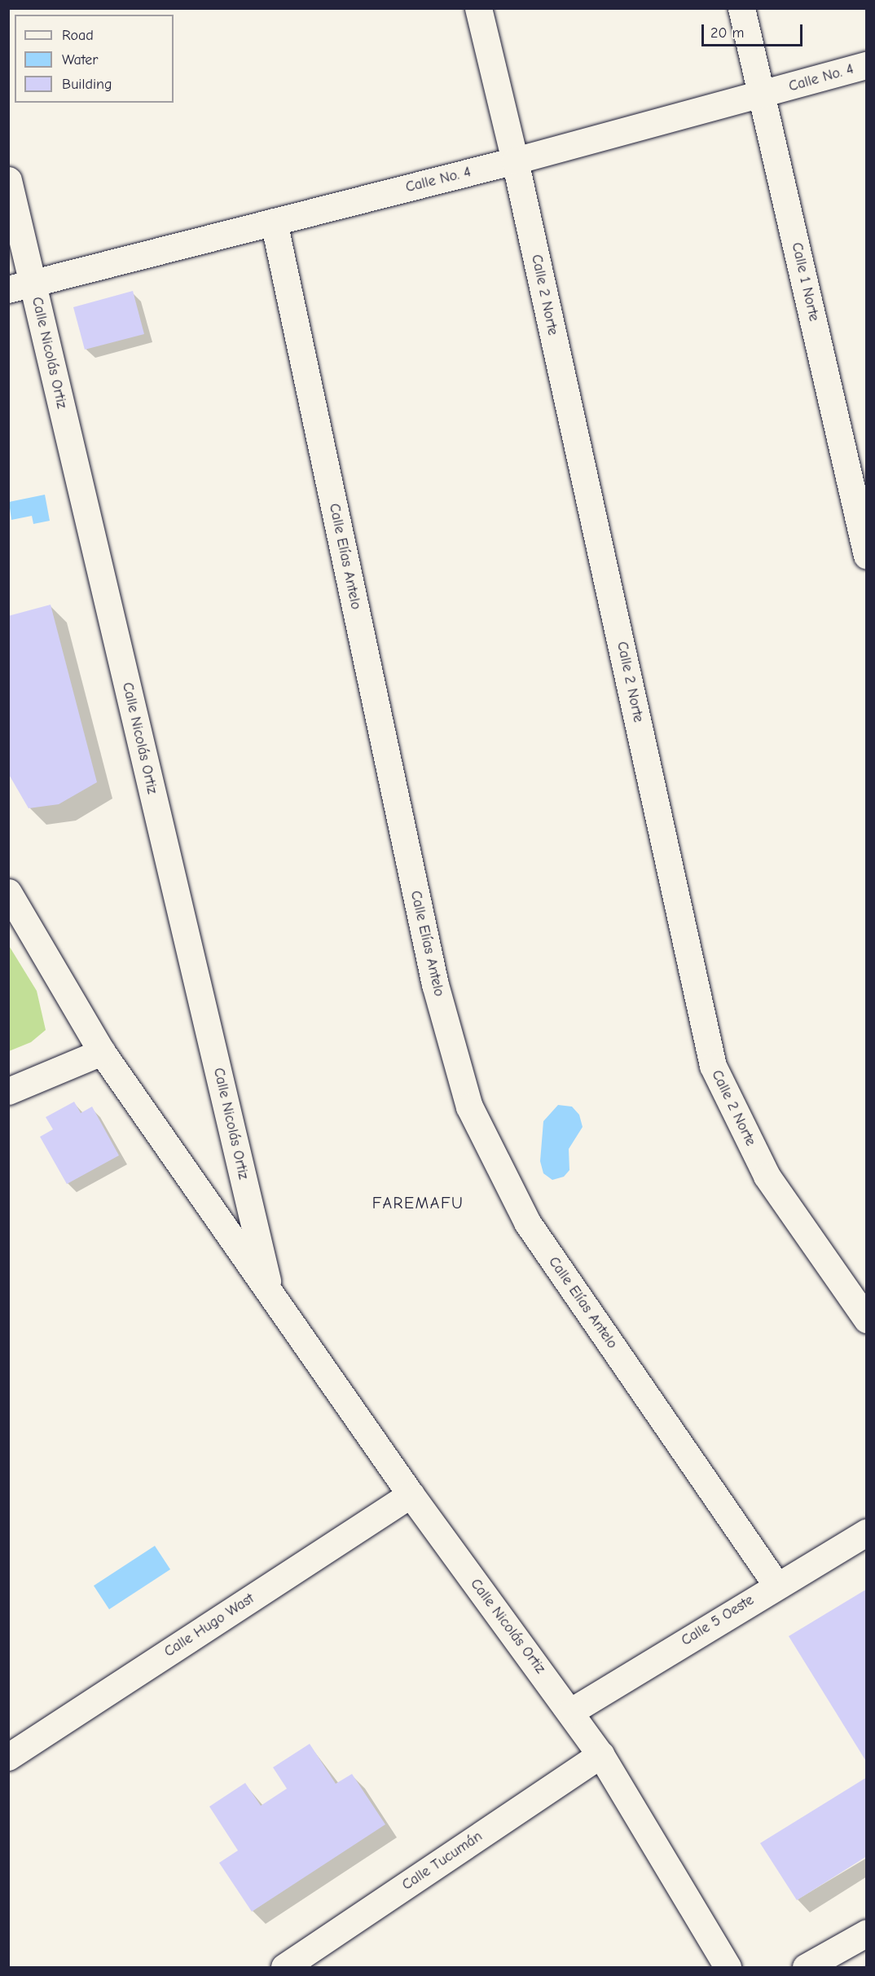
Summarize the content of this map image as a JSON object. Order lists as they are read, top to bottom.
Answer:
{
  "streets": {
    "street": [
      "Calle No. 4",
      "Calle 1 Norte",
      "Calle 2 Norte",
      "Calle Nicolás Ortiz",
      "Calle Elías Antelo",
      "Calle 5 Oeste",
      "Calle Hugo Wast",
      "Calle Tucumán"
    ]
  },
  "crossings": [
    ["Calle No. 4", "Calle 1 Norte"],
    ["Calle No. 4", "Calle 2 Norte"],
    ["Calle No. 4", "Calle Nicolás Ortiz"],
    ["Calle No. 4", "Calle Elías Antelo"],
    ["Calle Nicolás Ortiz", "Calle 5 Oeste"],
    ["Calle Nicolás Ortiz", "Calle Hugo Wast"],
    ["Calle Nicolás Ortiz", "Calle Tucumán"],
    ["Calle Elías Antelo", "Calle 5 Oeste"]
  ],
  "districts": ["FAREMAFU"],
  "legend": ["Road", "Water", "Building"],
  "scale_bar": "20 m"
}
